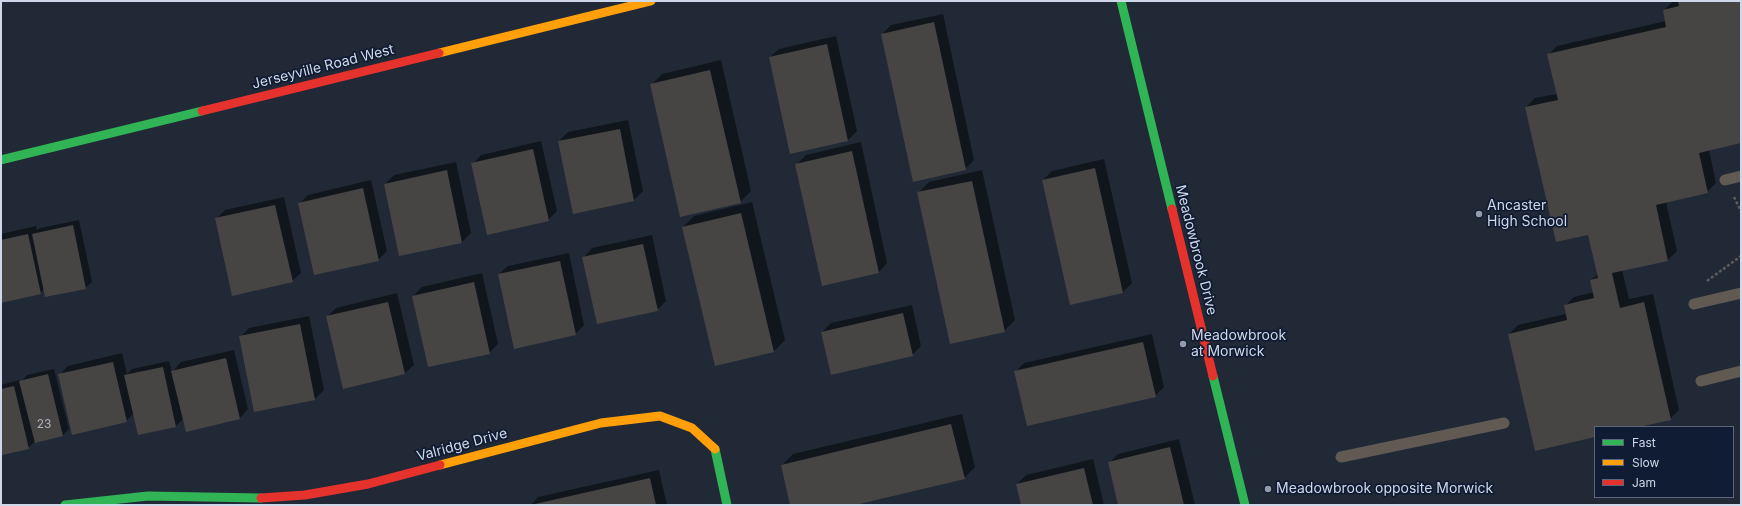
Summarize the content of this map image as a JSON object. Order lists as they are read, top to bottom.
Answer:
{
  "streets": {
    "street": ["Jerseyville Road West", "Meadowbrook Drive", "Valridge Drive"]
  },
  "places": ["Ancaster High School", "Meadowbrook at Morwick", "Meadowbrook opposite Morwick"],
  "house_numbers": ["23"],
  "legend": ["Fast", "Slow", "Jam"]
}
